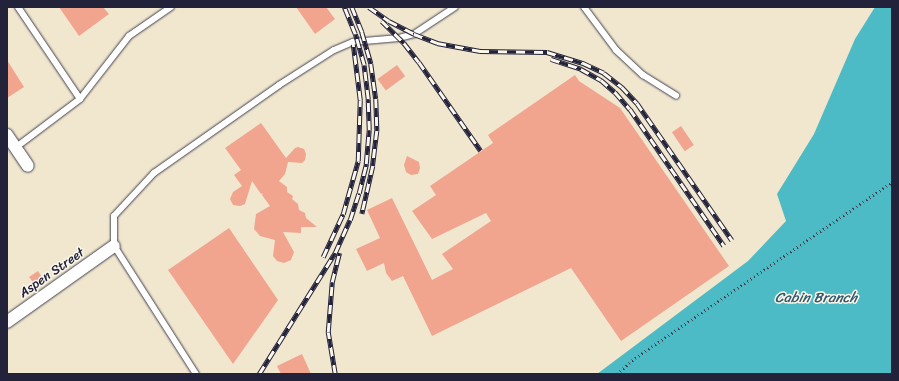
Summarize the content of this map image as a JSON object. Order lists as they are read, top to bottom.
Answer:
{
  "streets": {
    "street": ["Aspen Street"]
  },
  "water": ["Cabin Branch"]
}
